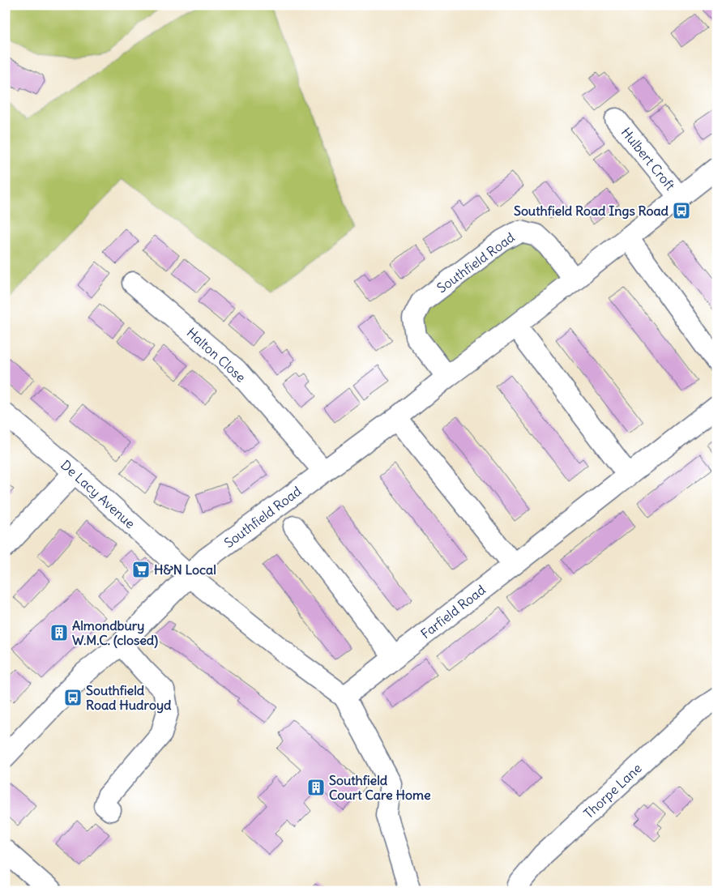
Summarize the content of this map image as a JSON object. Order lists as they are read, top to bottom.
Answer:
{
  "streets": {
    "street": [
      "Hulbert Croft",
      "Southfield Road",
      "Halton Close",
      "De Lacy Avenue",
      "Farfield Road",
      "Thorpe Lane"
    ]
  },
  "crossings": [
    ["Hulbert Croft", "Southfield Road"],
    ["Southfield Road", "Halton Close"],
    ["Southfield Road", "De Lacy Avenue"]
  ],
  "places": {
    "bus stop": ["Southfield Road Ings Road", "Southfield Road Hudroyd"],
    "supermarket": ["H&N Local"],
    "building": ["Almondbury W.M.C. (closed)", "Southfield Court Care Home"]
  }
}
